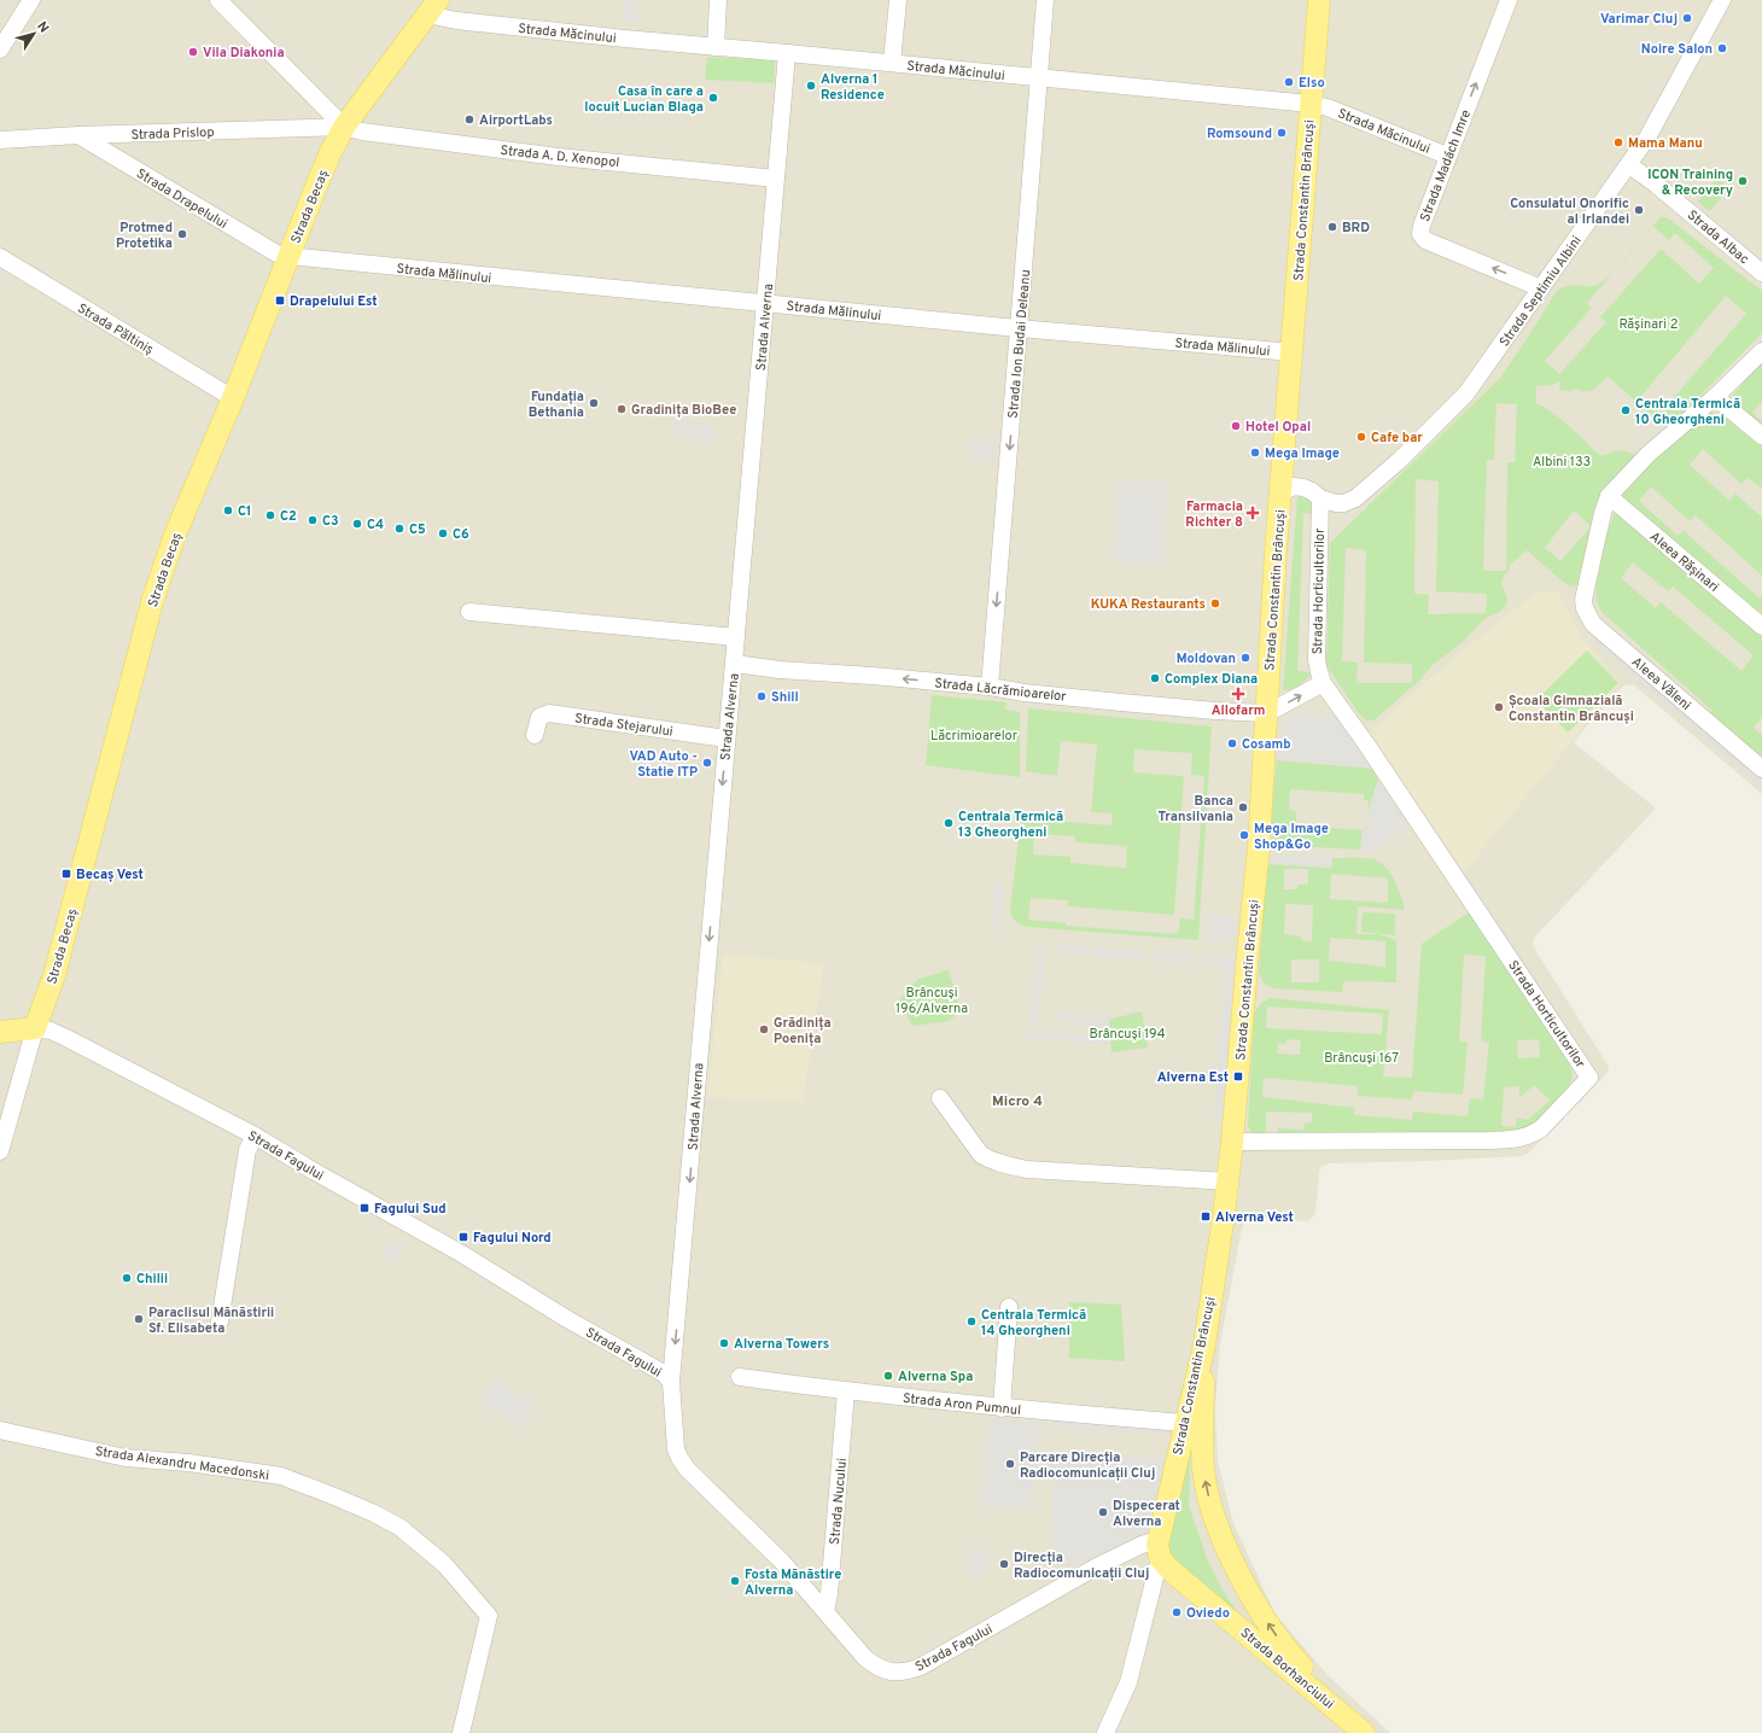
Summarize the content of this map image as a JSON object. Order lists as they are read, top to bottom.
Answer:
{
  "streets": {
    "main road": [
      "Strada Constantin Brâncuși",
      "Strada Becaș",
      "Strada Fagului",
      "Strada Borhanciului"
    ],
    "street": [
      "Strada Măcinului",
      "Strada Prislop",
      "Strada A. D. Xenopol",
      "Strada Madách Imre",
      "Strada Drapelului",
      "Strada Albac",
      "Strada Mălinului",
      "Strada Septimiu Albini",
      "Strada Alverna",
      "Strada Păltiniș",
      "Strada Ion Budai Deleanu",
      "Aleea Rășinari",
      "Strada Horticultorilor",
      "Aleea Văleni",
      "Strada Lăcrămioarelor",
      "Strada Stejarului",
      "Strada Aron Pumnul",
      "Strada Alexandru Macedonski",
      "Strada Nucului"
    ]
  },
  "crossings": [
    ["Strada Măcinului", "Strada Madách Imre"],
    ["Strada Măcinului", "Strada Constantin Brâncuși"],
    ["Strada Măcinului", "Strada Becaș"],
    ["Strada Măcinului", "Strada Alverna"],
    ["Strada Măcinului", "Strada Ion Budai Deleanu"],
    ["Strada Prislop", "Strada A. D. Xenopol"],
    ["Strada Prislop", "Strada Drapelului"],
    ["Strada Prislop", "Strada Becaș"],
    ["Strada A. D. Xenopol", "Strada Becaș"],
    ["Strada A. D. Xenopol", "Strada Alverna"],
    ["Strada Madách Imre", "Strada Septimiu Albini"],
    ["Strada Drapelului", "Strada Becaș"],
    ["Strada Drapelului", "Strada Mălinului"],
    ["Strada Constantin Brâncuși", "Strada Mălinului"],
    ["Strada Constantin Brâncuși", "Strada Septimiu Albini"],
    ["Strada Constantin Brâncuși", "Strada Horticultorilor"],
    ["Strada Constantin Brâncuși", "Strada Lăcrămioarelor"],
    ["Strada Constantin Brâncuși", "Strada Fagului"],
    ["Strada Constantin Brâncuși", "Strada Aron Pumnul"],
    ["Strada Constantin Brâncuși", "Strada Borhanciului"],
    ["Strada Becaș", "Strada Mălinului"],
    ["Strada Becaș", "Strada Păltiniș"],
    ["Strada Becaș", "Strada Fagului"],
    ["Strada Albac", "Strada Septimiu Albini"],
    ["Strada Mălinului", "Strada Alverna"],
    ["Strada Mălinului", "Strada Ion Budai Deleanu"],
    ["Strada Septimiu Albini", "Strada Horticultorilor"],
    ["Strada Alverna", "Strada Lăcrămioarelor"],
    ["Strada Alverna", "Strada Stejarului"],
    ["Strada Alverna", "Strada Fagului"],
    ["Strada Ion Budai Deleanu", "Strada Lăcrămioarelor"],
    ["Aleea Rășinari", "Aleea Văleni"],
    ["Strada Fagului", "Strada Nucului"],
    ["Strada Fagului", "Strada Borhanciului"],
    ["Strada Aron Pumnul", "Strada Nucului"]
  ],
  "one_way": ["Strada Alverna", "Strada Ion Budai Deleanu", "Strada Lăcrămioarelor"],
  "districts": ["Micro 4"],
  "parks": [
    "Rășinari 2",
    "Albini 133",
    "Lăcrimioarelor",
    "Brâncuși 196/Alverna",
    "Brâncuși 194",
    "Brâncuși 167"
  ],
  "places": {
    "other": [
      "Varimar Cluj",
      "Noire Salon",
      "Vila Diakonia",
      "Elso",
      "Alverna 1 Residence",
      "Casa în care a locuit Lucian Blaga",
      "AirportLabs",
      "Romsound",
      "Mama Manu",
      "ICON Training & Recovery",
      "Consulatul Onorific al Irlandei",
      "BRD",
      "Protmed Protetika",
      "Fundația Bethania",
      "Gradinița BioBee",
      "Centrala Termică 10 Gheorgheni",
      "Hotel Opal",
      "Cafe bar",
      "Mega Image",
      "C1",
      "C2",
      "C3",
      "C4",
      "C5",
      "C6",
      "KUKA Restaurants",
      "Moldovan",
      "Complex Diana",
      "Shill",
      "Școala Gimnazială Constantin Brâncuși",
      "Cosamb",
      "VAD Auto - Statie ITP",
      "Banca Transilvania",
      "Centrala Termică 13 Gheorgheni",
      "Mega Image Shop&Go",
      "Grădinița Poenița",
      "Chilii",
      "Paraclisul Mănăstirii Sf. Elisabeta",
      "Centrala Termică 14 Gheorgheni",
      "Alverna Towers",
      "Alverna Spa",
      "Parcare Direcția Radiocomunicații Cluj",
      "Dispecerat Alverna",
      "Direcția Radiocomunicații Cluj",
      "Fosta Mănăstire Alverna",
      "Oviedo"
    ],
    "transit": [
      "Drapelului Est",
      "Becaș Vest",
      "Alverna Est",
      "Fagului Sud",
      "Alverna Vest",
      "Fagului Nord"
    ],
    "health": ["Farmacia Richter 8", "Allofarm"]
  },
  "north": "top right"
}
